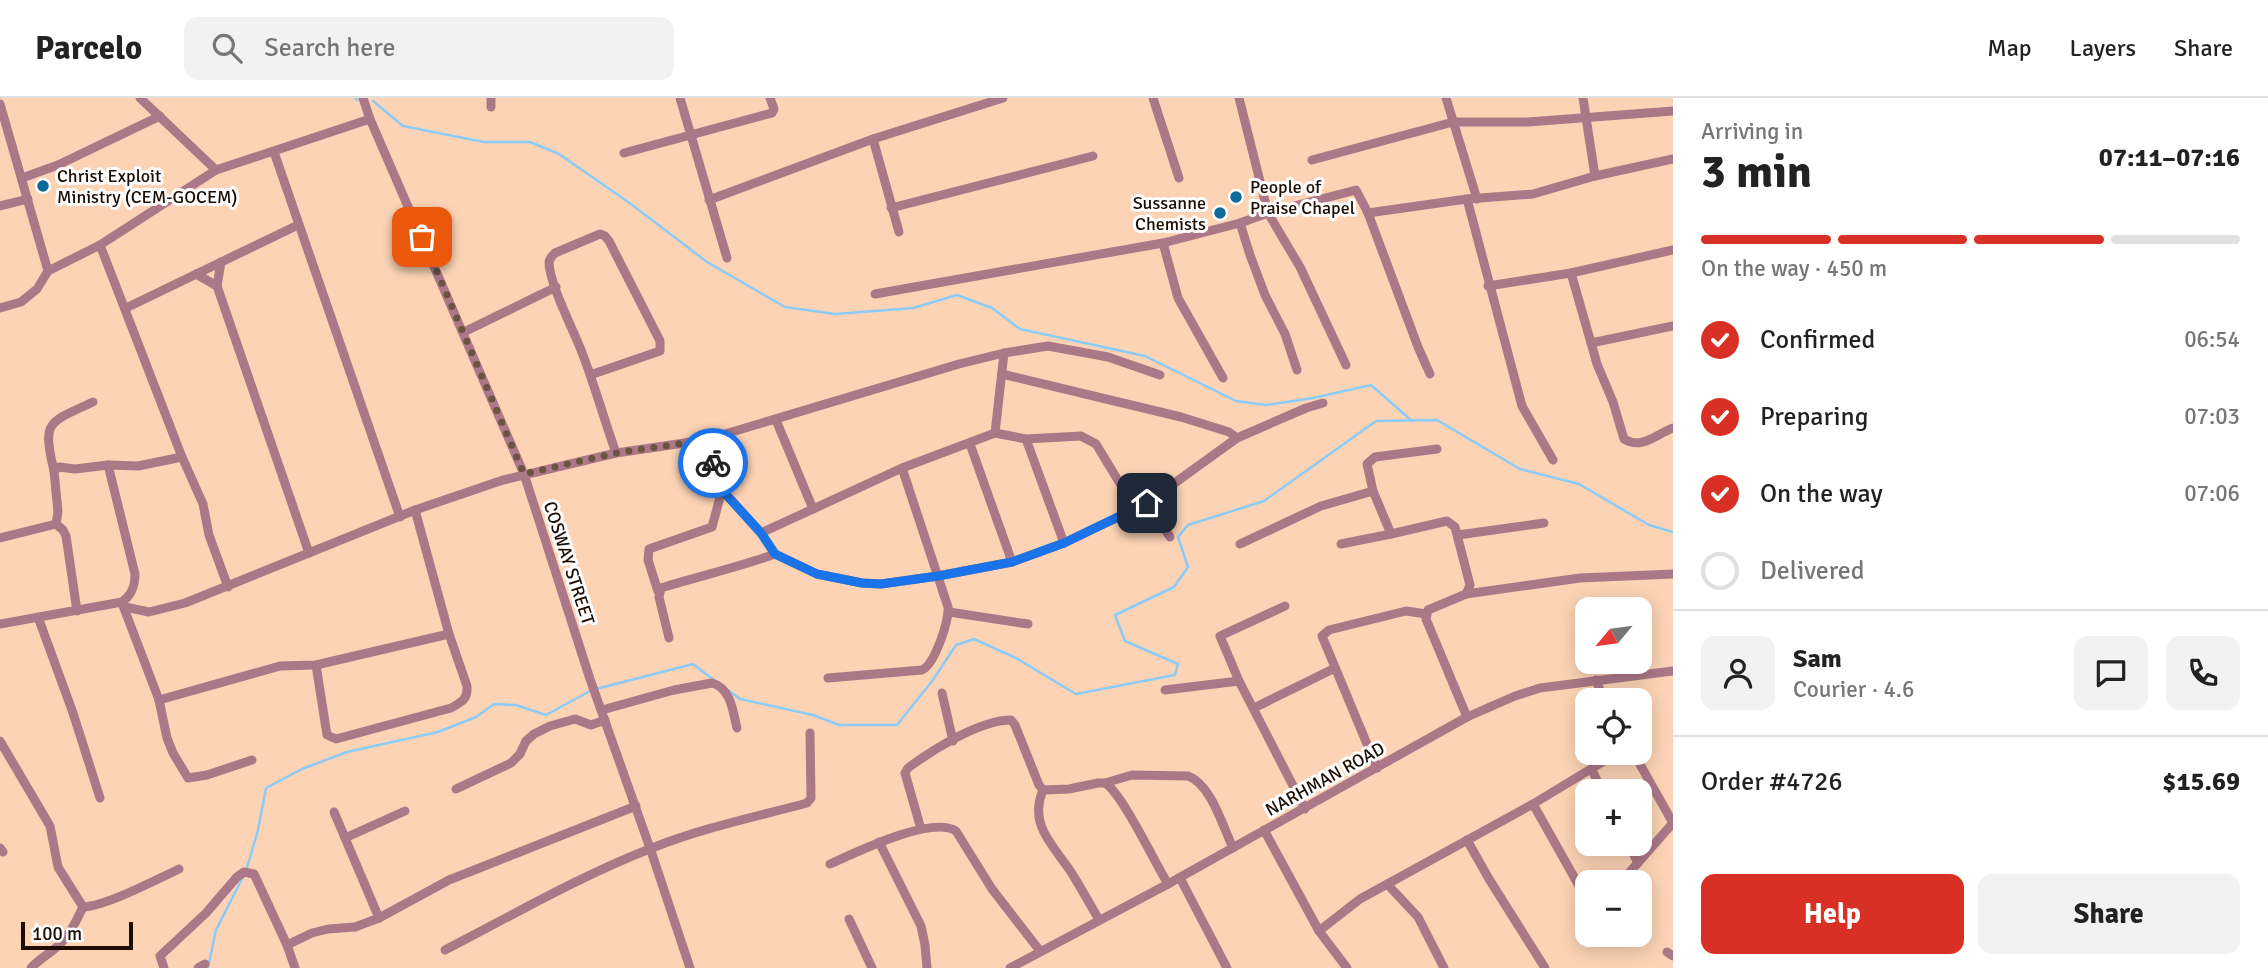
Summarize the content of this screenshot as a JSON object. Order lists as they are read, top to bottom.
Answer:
{
  "streets": {
    "street": ["COSWAY STREET", "NARHMAN ROAD"]
  },
  "places": ["Christ Exploit Ministry (CEM-GOCEM)", "People of Praise Chapel", "Sussanne Chemists"],
  "scale_bar": "100 m",
  "north": "bottom left",
  "page": {
    "header": "Parcelo",
    "search": "Search here",
    "nav": ["Map", "Layers", "Share"],
    "heading": ["3 min", "Arriving in", "07:11–07:16"],
    "panel": [
      "Sam",
      "Courier · 4.6",
      "Order #4726",
      "$15.69"
    ],
    "bar": "On the way · 450 m",
    "list": [
      ["Confirmed", "06:54"],
      ["Preparing", "07:03"],
      ["On the way", "07:06"],
      "Delivered"
    ],
    "map_buttons": ["+", "−"],
    "buttons": ["Help", "Share"],
    "scale": "100 m"
  }
}
